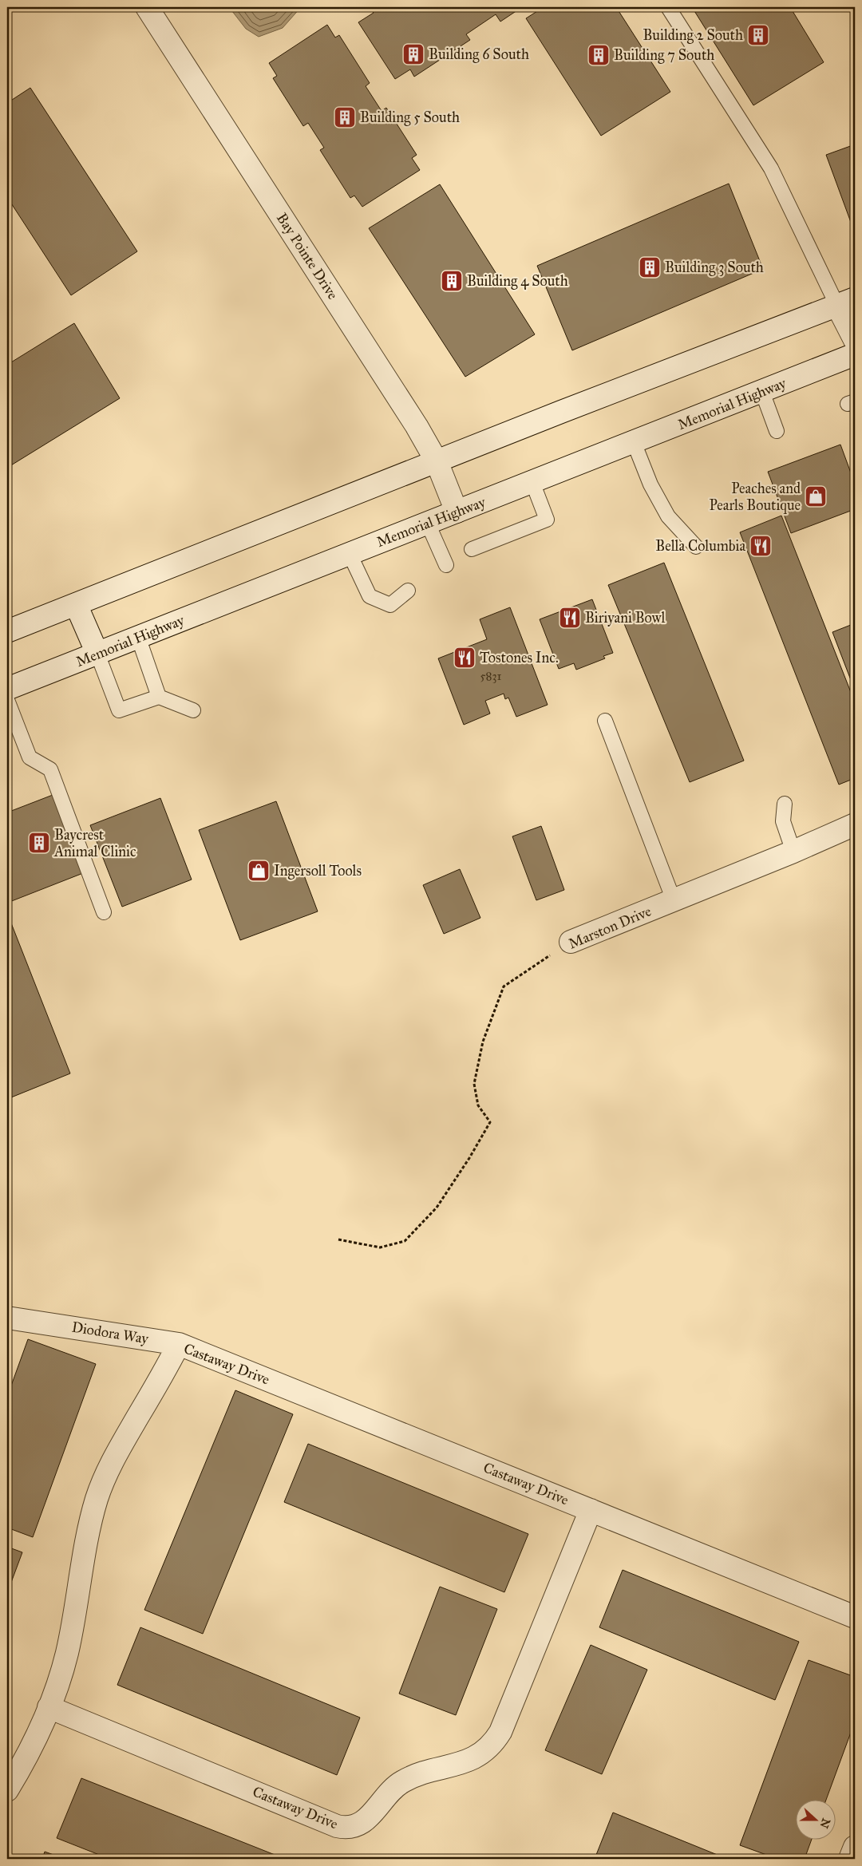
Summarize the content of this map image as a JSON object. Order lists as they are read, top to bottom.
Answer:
{
  "streets": {
    "street": [
      "Bay Pointe Drive",
      "Memorial Highway",
      "Marston Drive",
      "Diodora Way",
      "Castaway Drive"
    ]
  },
  "crossings": [
    ["Bay Pointe Drive", "Memorial Highway"],
    ["Diodora Way", "Castaway Drive"]
  ],
  "places": {
    "building": [
      "Building 2 South",
      "Building 6 South",
      "Building 7 South",
      "Building 5 South",
      "Building 3 South",
      "Building 4 South",
      "Baycrest Animal Clinic"
    ],
    "shop": ["Peaches and Pearls Boutique", "Ingersoll Tools"],
    "restaurant": ["Bella Columbia", "Biriyani Bowl", "Tostones Inc."]
  },
  "house_numbers": ["5831"],
  "north": "right"
}
